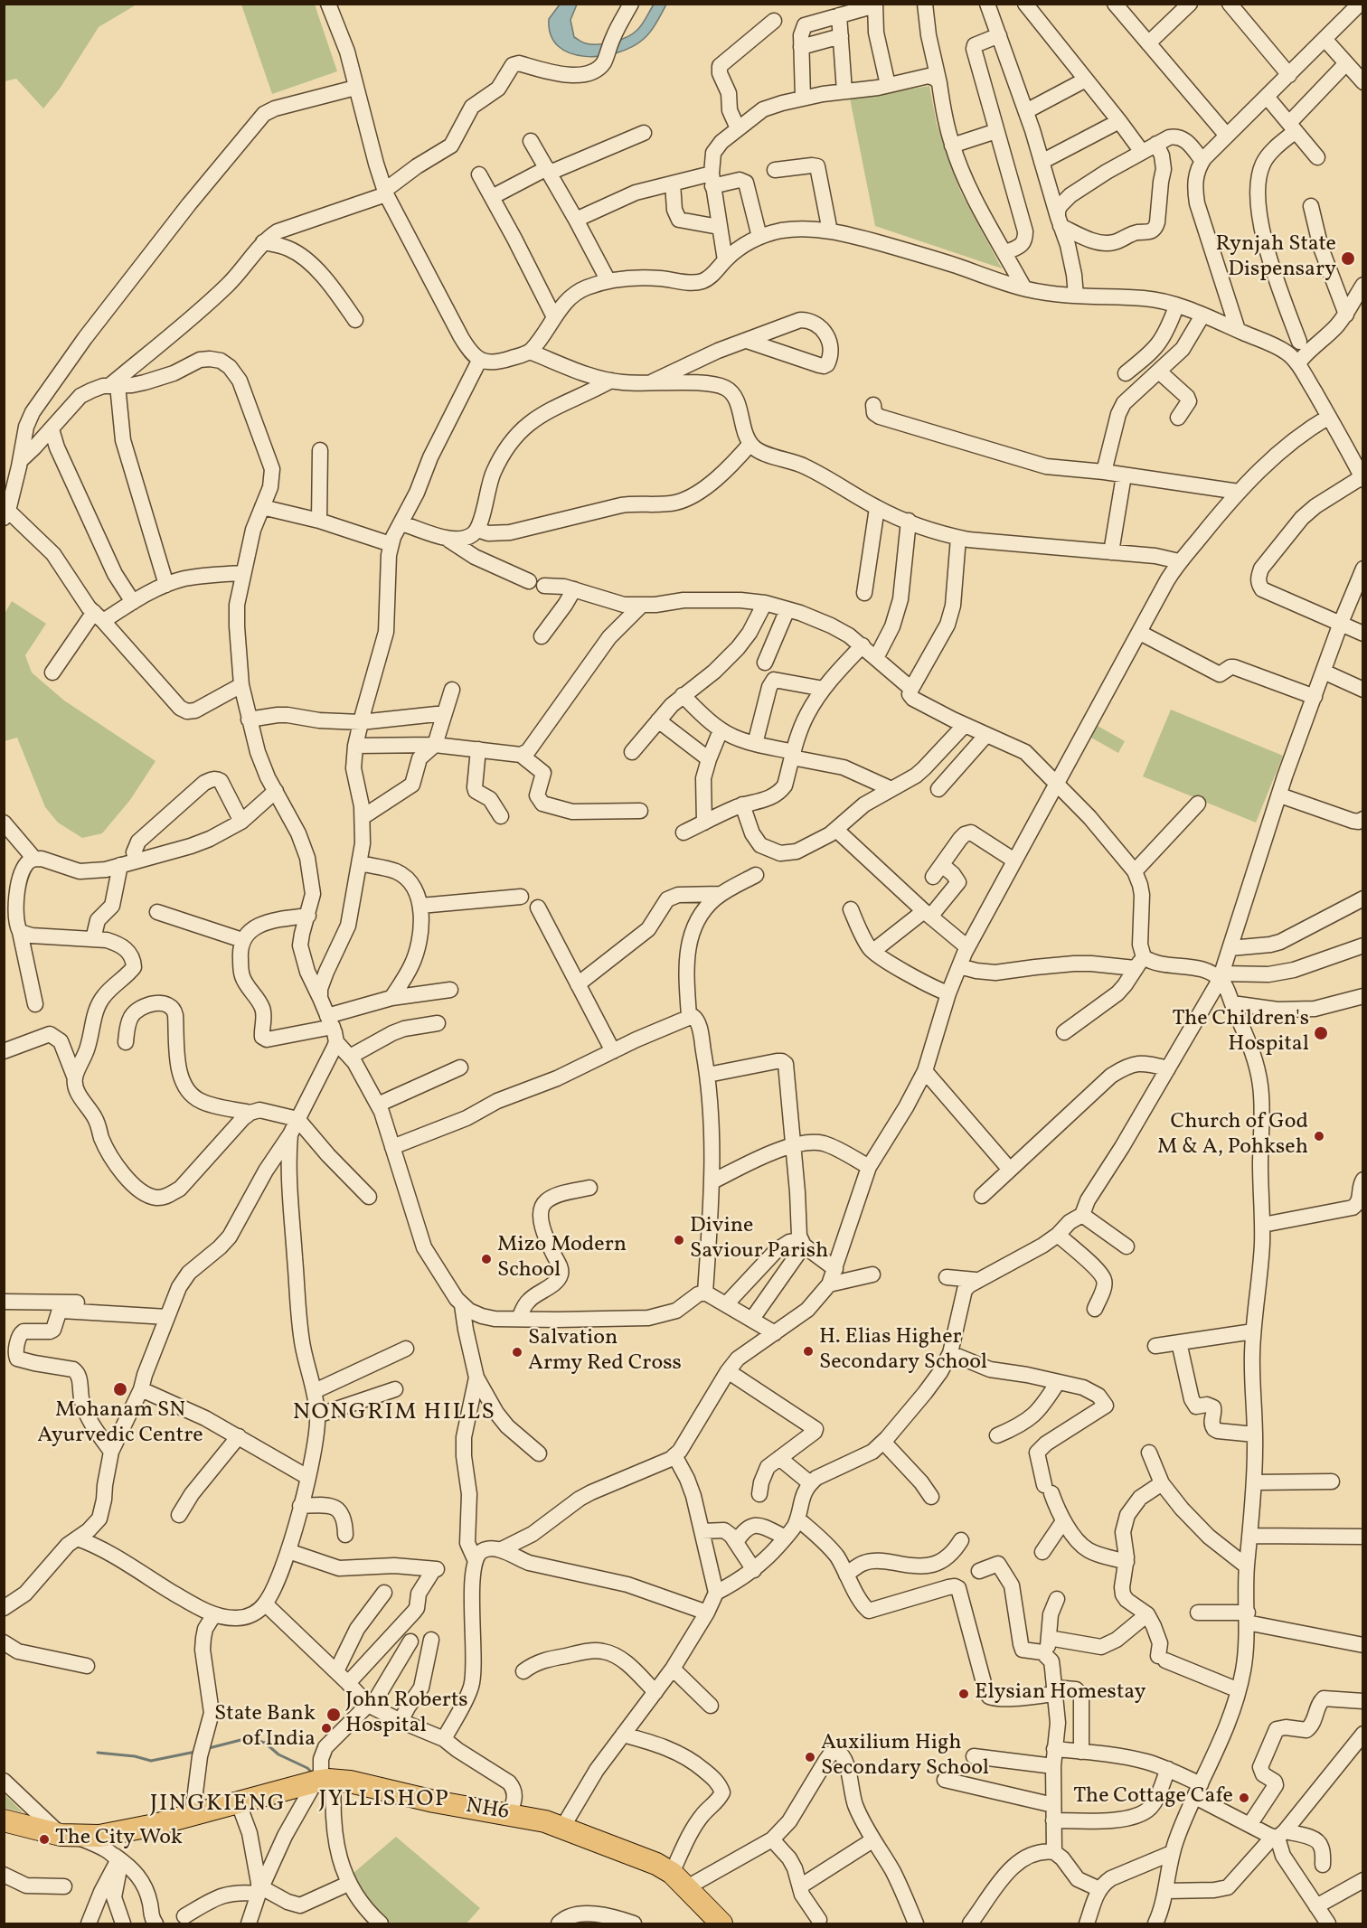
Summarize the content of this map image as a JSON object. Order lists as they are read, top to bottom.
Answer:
{
  "streets": {
    "highway": ["NH6"]
  },
  "districts": ["NONGRIM HILLS", "JYLLISHOP", "JINGKIENG"],
  "places": [
    "Rynjah State Dispensary",
    "The Children's Hospital",
    "Church of God M & A, Pohkseh",
    "Divine Saviour Parish",
    "Mizo Modern School",
    "H. Elias Higher Secondary School",
    "Salvation Army Red Cross",
    "Mohanam SN Ayurvedic Centre",
    "Elysian Homestay",
    "John Roberts Hospital",
    "State Bank of India",
    "Auxilium High Secondary School",
    "The Cottage Cafe",
    "The City Wok"
  ]
}
